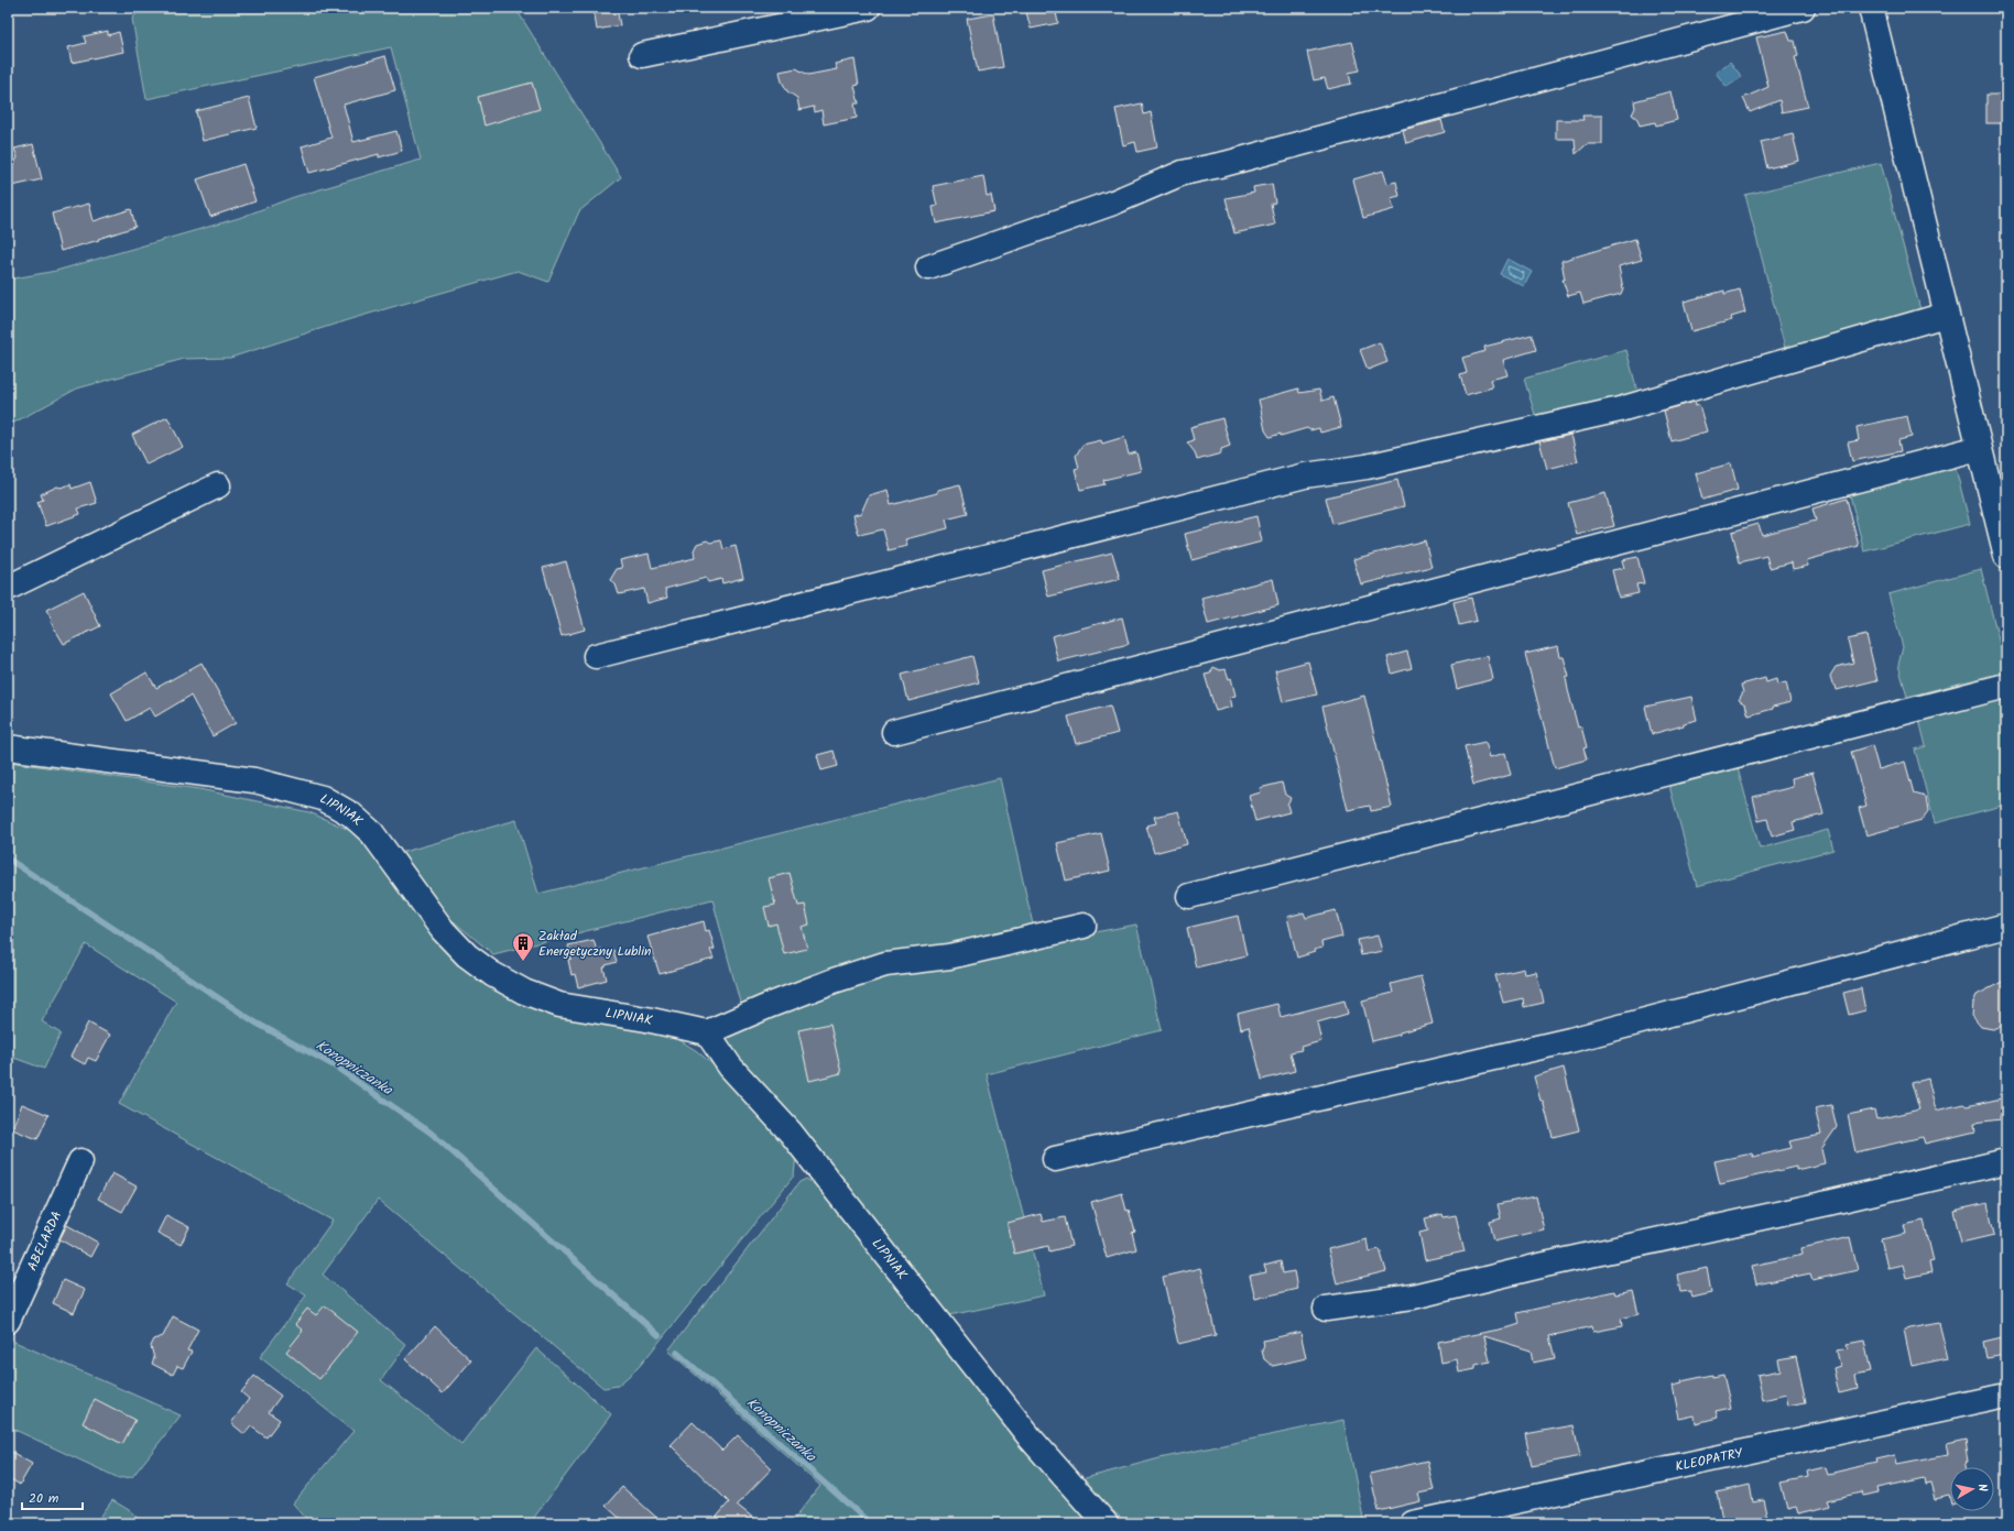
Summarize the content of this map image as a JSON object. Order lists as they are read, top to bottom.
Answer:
{
  "streets": {
    "street": ["LIPNIAK", "ABELARDA", "KLEOPATRY"]
  },
  "water": ["Konopniczanka"],
  "places": {
    "building": ["Zakład Energetyczny Lublin"]
  },
  "scale_bar": "20 m",
  "north": "right"
}
